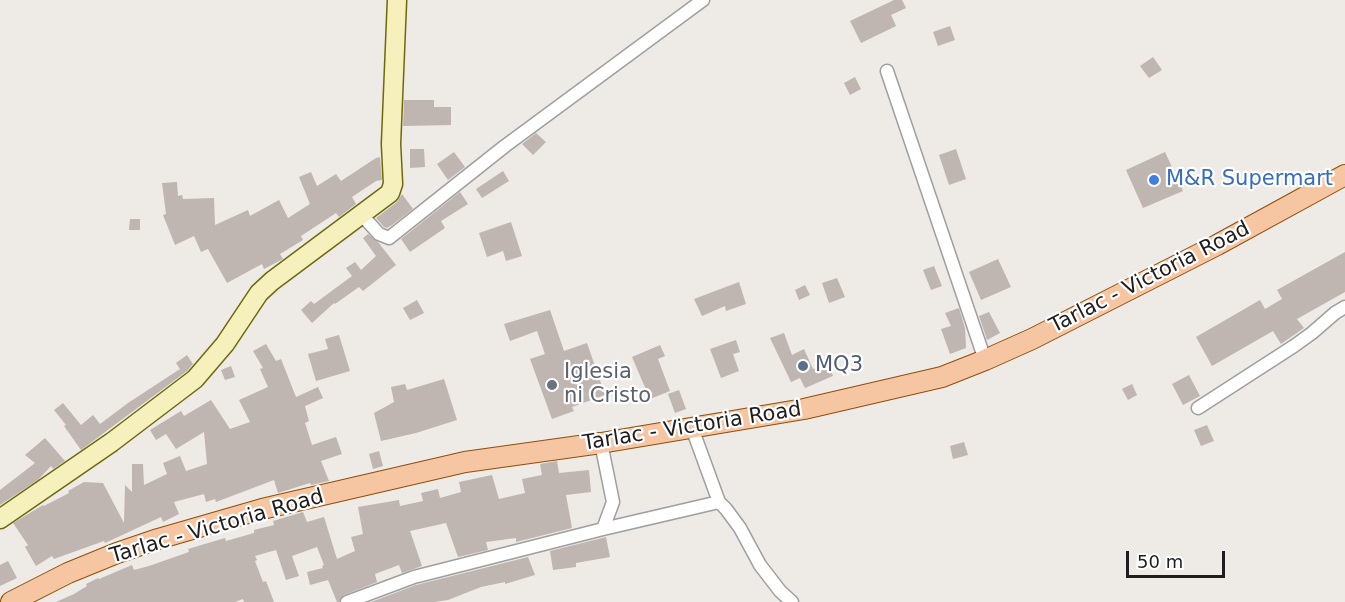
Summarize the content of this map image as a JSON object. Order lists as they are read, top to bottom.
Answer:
{
  "streets": {
    "main road": ["Tarlac - Victoria Road"]
  },
  "places": ["M&R Supermart", "MQ3", "Iglesia ni Cristo"],
  "scale_bar": "50 m"
}
